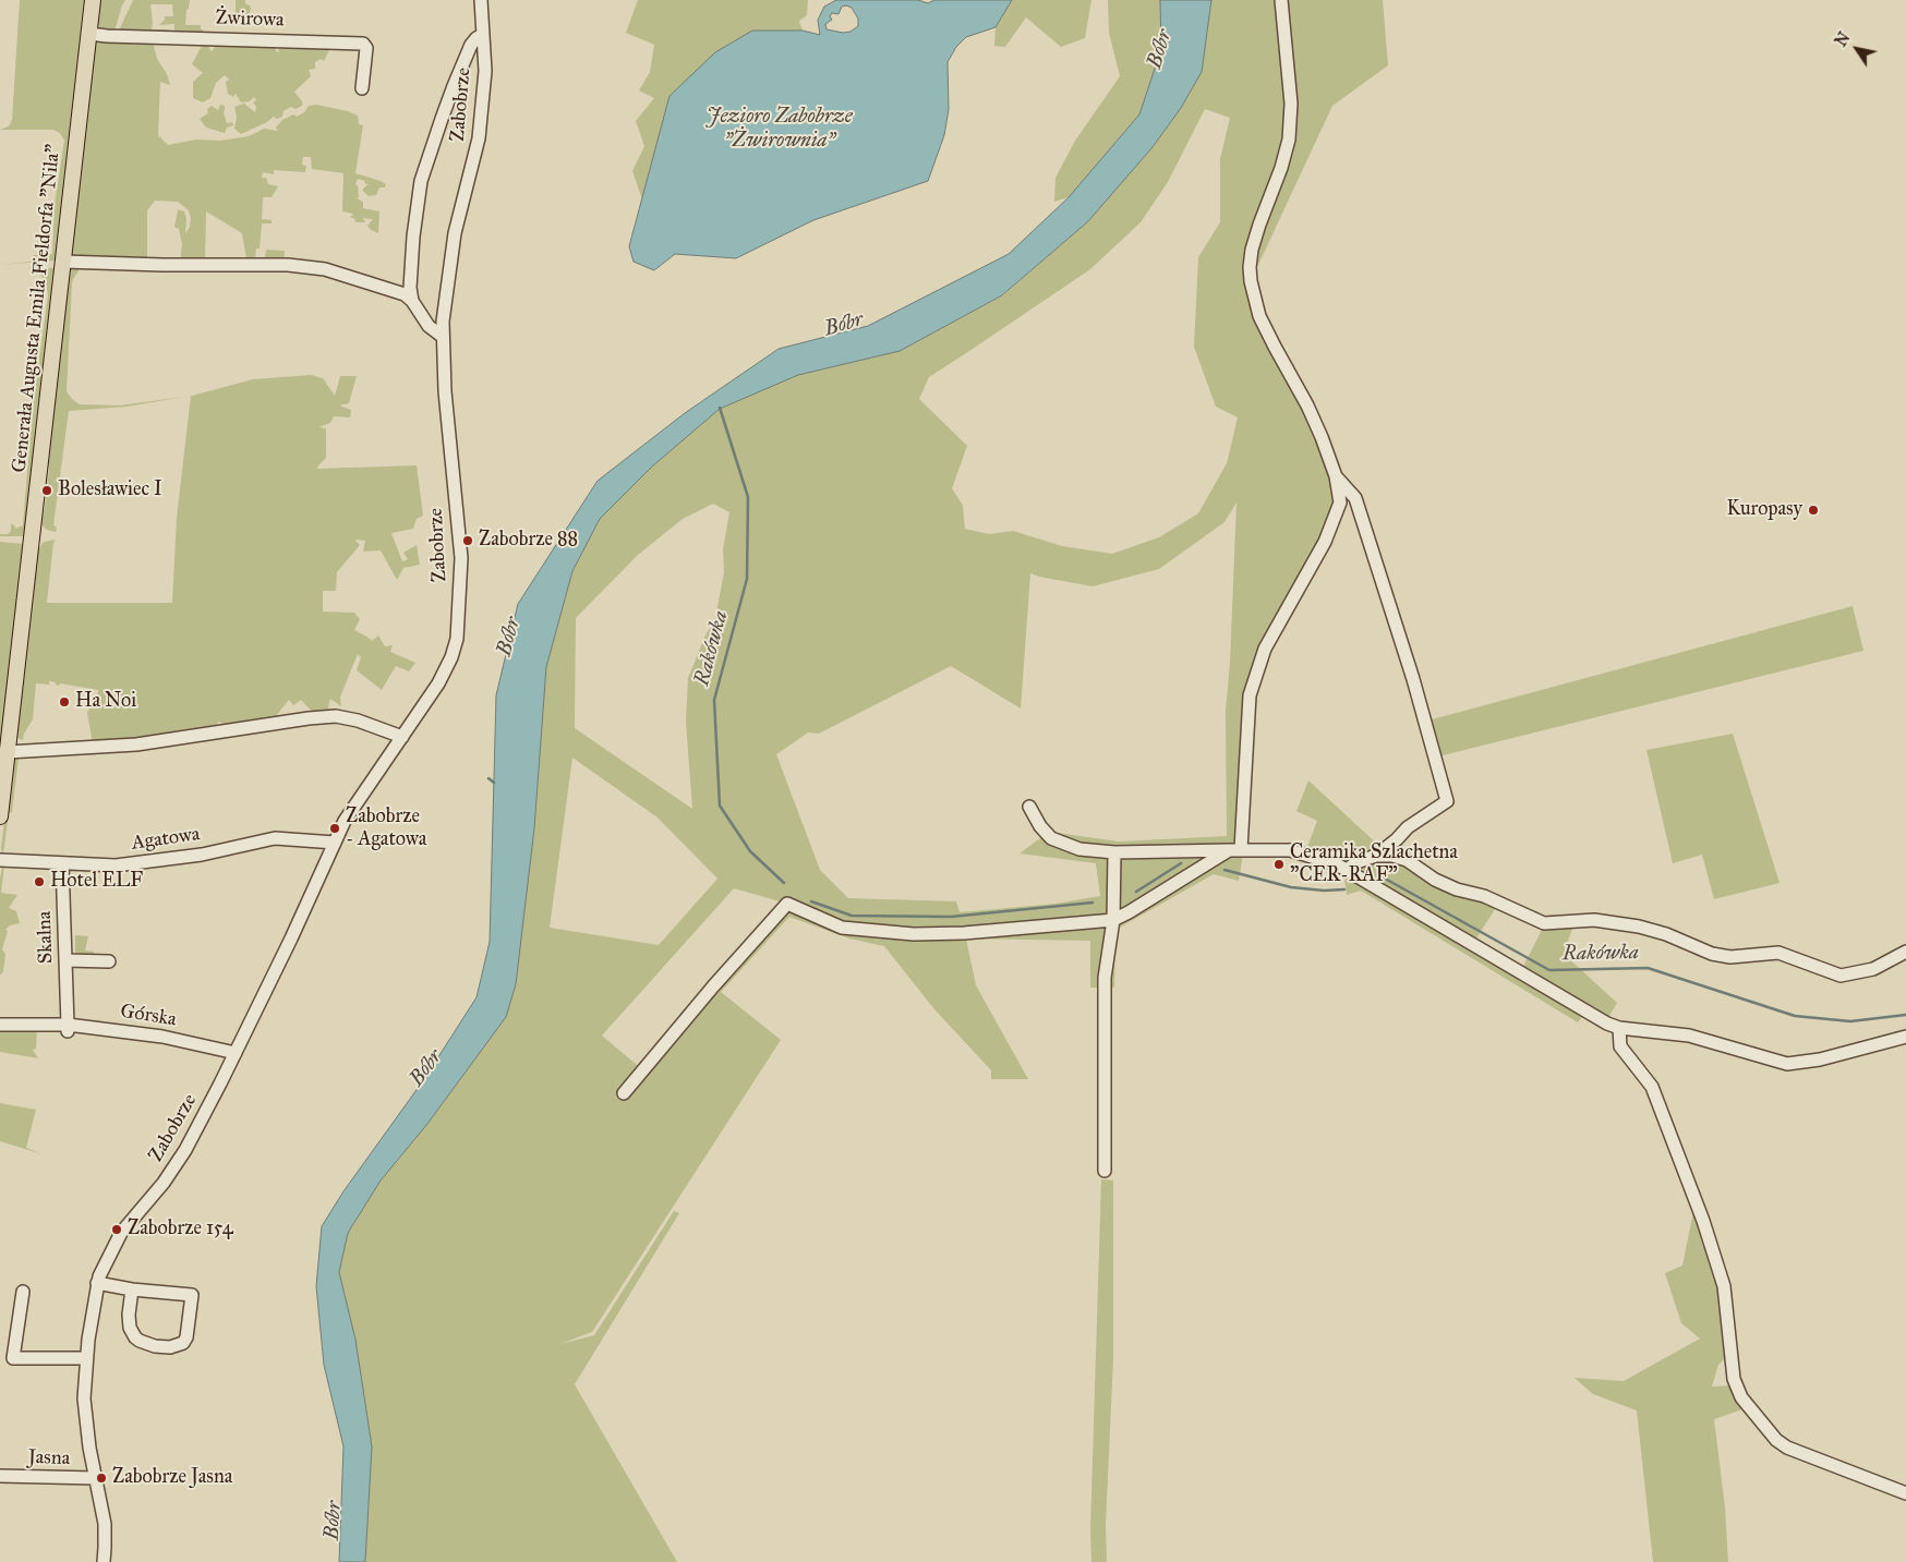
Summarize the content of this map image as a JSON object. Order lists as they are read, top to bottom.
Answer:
{
  "streets": {
    "main road": ["Generała Augusta Emila Fieldorfa \"Nila\""],
    "street": [
      "Żwirowa",
      "Zabobrze",
      "Agatowa",
      "Skalna",
      "Górska",
      "Jasna"
    ]
  },
  "crossings": [
    ["Żwirowa", "Generała Augusta Emila Fieldorfa \"Nila\""],
    ["Zabobrze", "Agatowa"],
    ["Zabobrze", "Górska"],
    ["Zabobrze", "Jasna"],
    ["Agatowa", "Skalna"],
    ["Skalna", "Górska"]
  ],
  "water": ["Bóbr", "Jezioro Zabobrze \"Żwirownia\"", "Rakówka"],
  "places": [
    "Bolesławiec I",
    "Kuropasy",
    "Zabobrze 88",
    "Ha Noi",
    "Zabobrze - Agatowa",
    "Ceramika Szlachetna \"CER-RAF\"",
    "Hotel ELF",
    "Zabobrze 154",
    "Zabobrze Jasna"
  ],
  "north": "top left"
}
